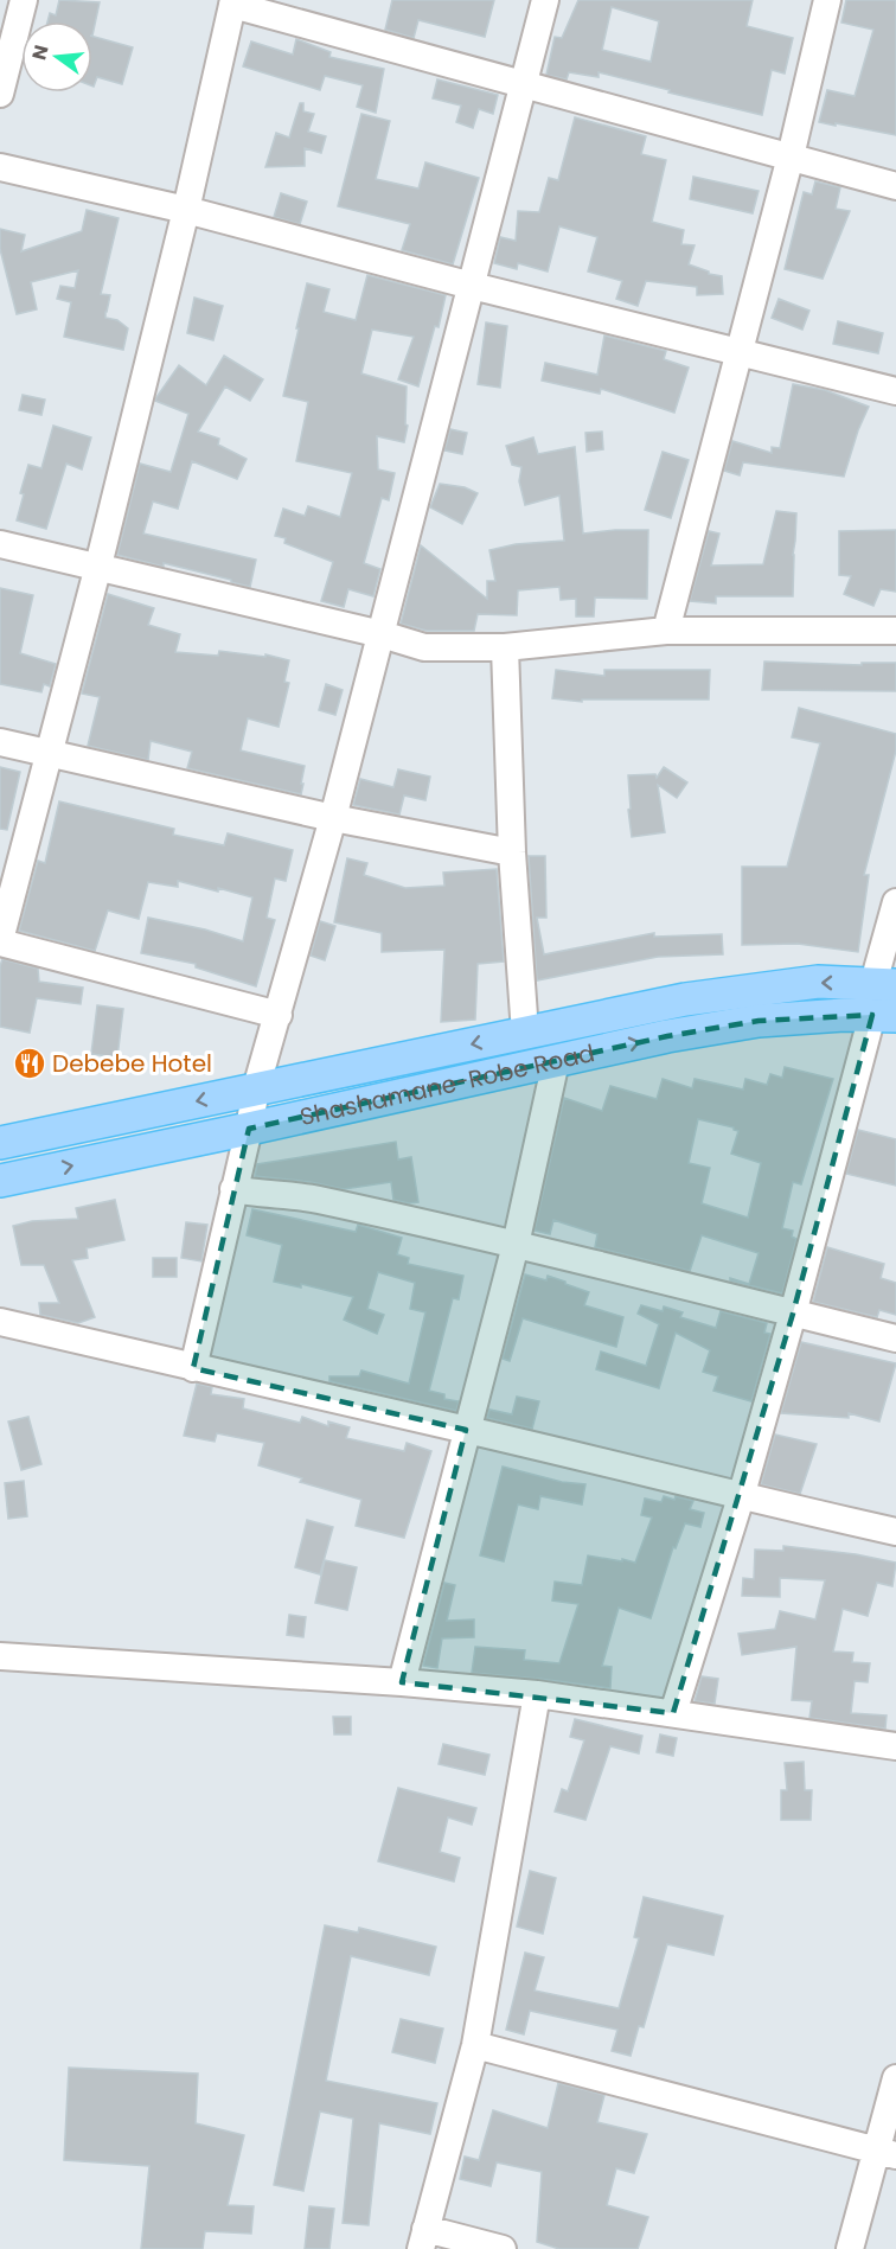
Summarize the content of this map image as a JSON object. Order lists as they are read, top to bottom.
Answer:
{
  "streets": {
    "main road": ["Shashamane-Robe Road"]
  },
  "places": {
    "restaurant": ["Debebe Hotel"]
  },
  "north": "left"
}
